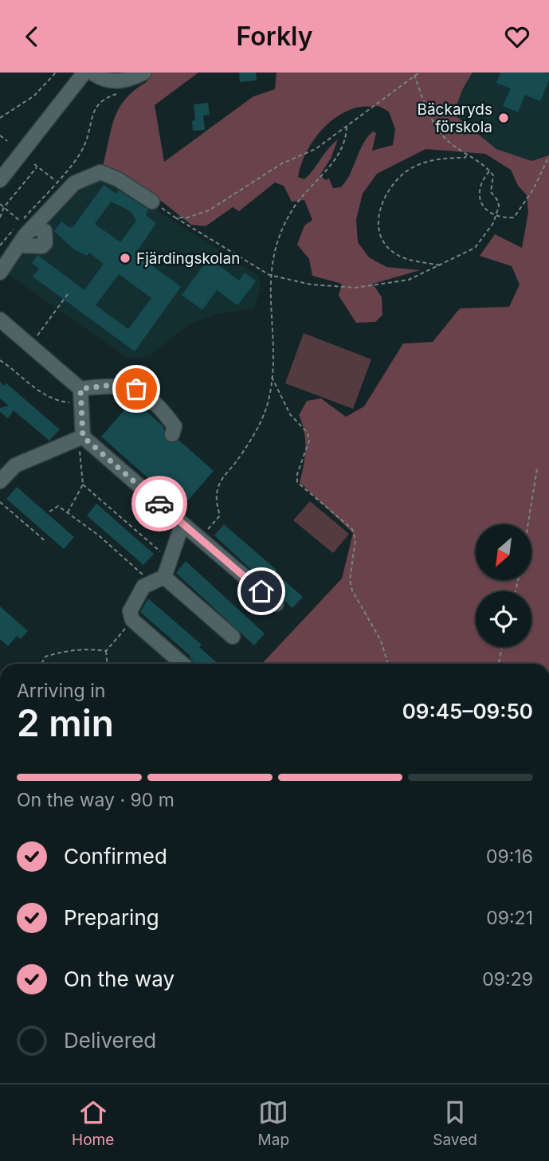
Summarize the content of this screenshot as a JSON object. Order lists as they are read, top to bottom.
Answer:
{
  "places": ["Bäckaryds förskola", "Fjärdingskolan"],
  "north": "bottom left",
  "page": {
    "header": "Forkly",
    "heading": ["2 min", "Arriving in", "09:45–09:50"],
    "bar": "On the way · 90 m",
    "list": [
      ["Confirmed", "09:16"],
      ["Preparing", "09:21"],
      ["On the way", "09:29"],
      "Delivered"
    ],
    "tabs": ["Home", "Map", "Saved"]
  }
}
